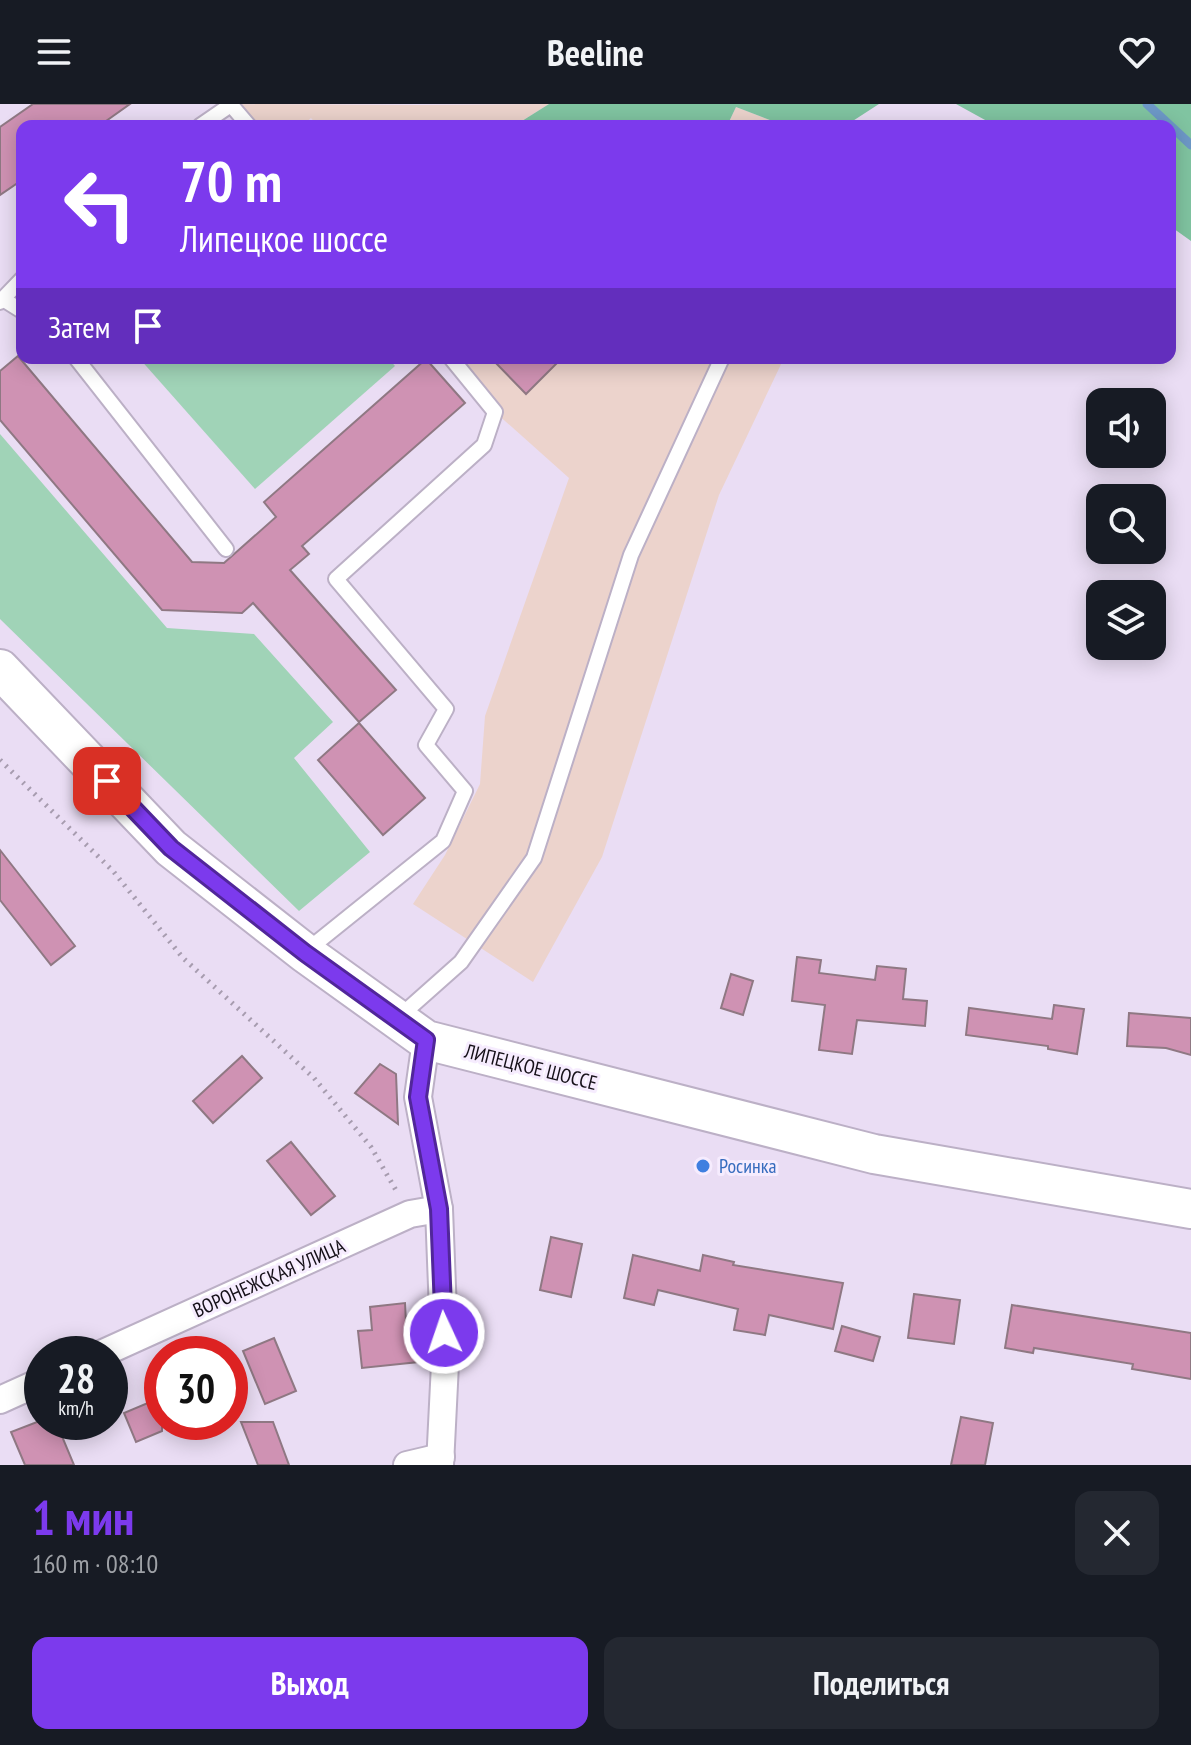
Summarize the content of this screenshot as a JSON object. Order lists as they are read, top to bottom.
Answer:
{
  "streets": {
    "main road": ["ЛИПЕЦКОЕ ШОССЕ"],
    "street": ["ВОРОНЕЖСКАЯ УЛИЦА"]
  },
  "places": ["Росинка"],
  "page": {
    "header": "Beeline",
    "turn": ["70 m", "Липецкое шоссе"],
    "then": "Затем",
    "speed": "28 km/h",
    "limit": "30",
    "heading": ["1 мин", "160 m · 08:10"],
    "buttons": ["Выход", "Поделиться"]
  }
}
